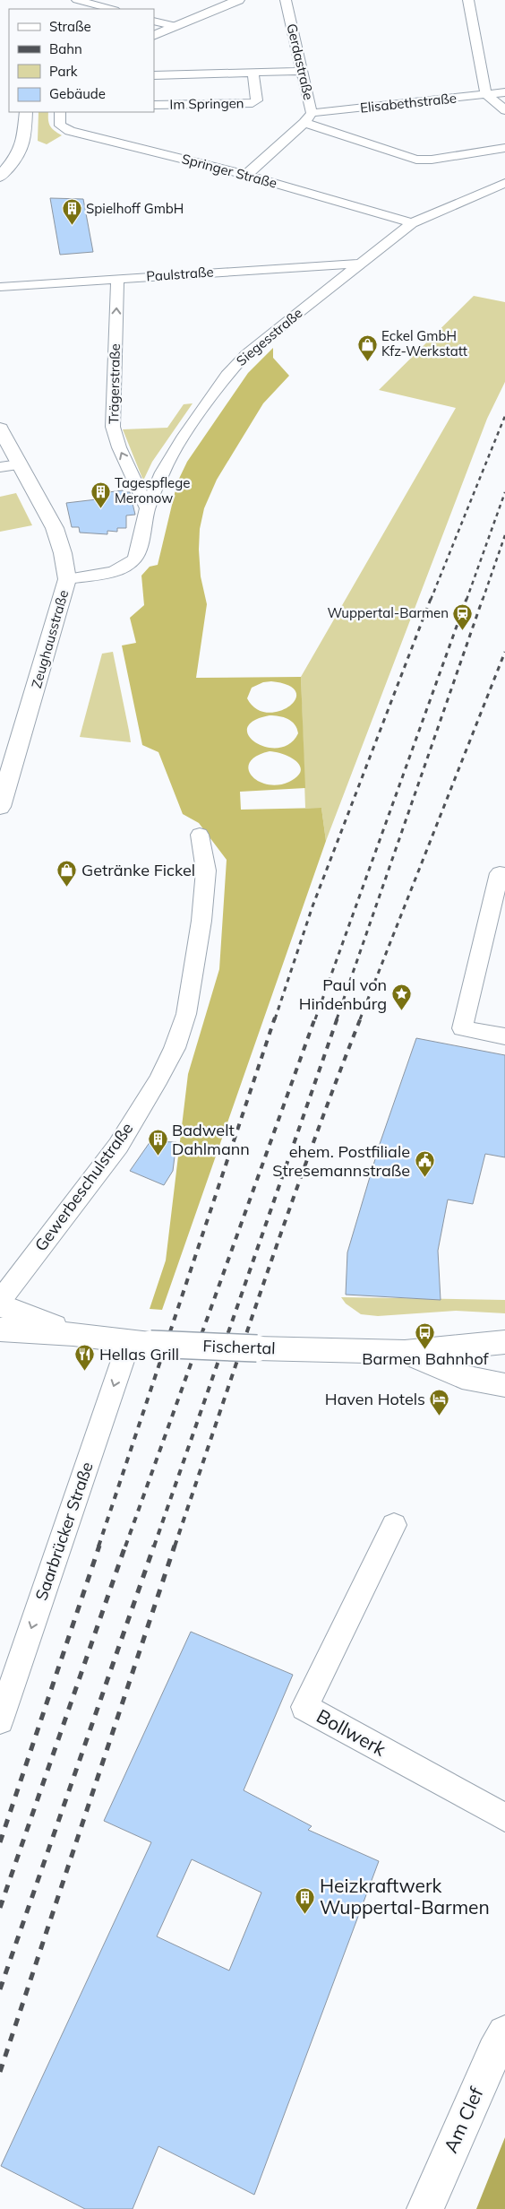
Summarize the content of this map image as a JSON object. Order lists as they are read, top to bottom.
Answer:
{
  "streets": {
    "street": [
      "Gerdastraße",
      "Elisabethstraße",
      "Im Springen",
      "Springer Straße",
      "Paulstraße",
      "Siegesstraße",
      "Trägerstraße",
      "Zeughausstraße",
      "Gewerbeschulstraße",
      "Fischertal",
      "Saarbrücker Straße",
      "Bollwerk",
      "Am Clef"
    ]
  },
  "crossings": [
    ["Gerdastraße", "Elisabethstraße"],
    ["Gerdastraße", "Im Springen"],
    ["Gerdastraße", "Springer Straße"],
    ["Springer Straße", "Siegesstraße"],
    ["Paulstraße", "Siegesstraße"],
    ["Paulstraße", "Trägerstraße"],
    ["Siegesstraße", "Trägerstraße"],
    ["Siegesstraße", "Zeughausstraße"],
    ["Fischertal", "Saarbrücker Straße"]
  ],
  "one_way": ["Trägerstraße", "Saarbrücker Straße"],
  "places": {
    "building": [
      "Spielhoff GmbH",
      "Tagespflege Meronow",
      "Badwelt Dahlmann",
      "Heizkraftwerk Wuppertal-Barmen"
    ],
    "shop": ["Eckel GmbH Kfz-Werkstatt", "Getränke Fickel"],
    "station": ["Wuppertal-Barmen"],
    "place": ["Paul von Hindenburg"],
    "public building": ["ehem. Postfiliale Stresemannstraße"],
    "bus stop": ["Barmen Bahnhof"],
    "restaurant": ["Hellas Grill"],
    "hotel": ["Haven Hotels"]
  },
  "legend": [
    "Straße",
    "Bahn",
    "Park",
    "Gebäude"
  ]
}
